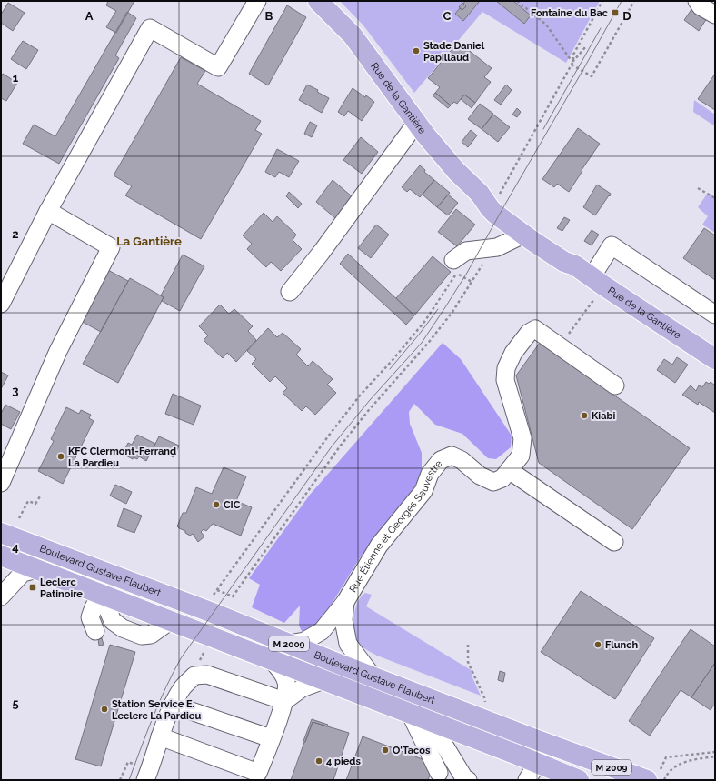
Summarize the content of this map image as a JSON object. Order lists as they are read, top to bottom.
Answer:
{
  "streets": {
    "main road": ["Rue de la Gantière", "Boulevard Gustave Flaubert", "M 2009"],
    "street": ["Rue Étienne et Georges Sauvestre"]
  },
  "crossings": [
    ["Rue Étienne et Georges Sauvestre", "Boulevard Gustave Flaubert"]
  ],
  "districts": ["La Gantière"],
  "places": {
    "transit": ["Fontaine du Bac", "Leclerc Patinoire"],
    "other": [
      "Stade Daniel Papillaud",
      "Kiabi",
      "KFC Clermont-Ferrand La Pardieu",
      "CIC",
      "Flunch",
      "Station Service E. Leclerc La Pardieu",
      "O'Tacos",
      "4 pieds"
    ]
  },
  "grid": {
    "columns": [
      "A",
      "B",
      "C",
      "D"
    ],
    "rows": [
      "1",
      "2",
      "3",
      "4",
      "5"
    ]
  }
}
